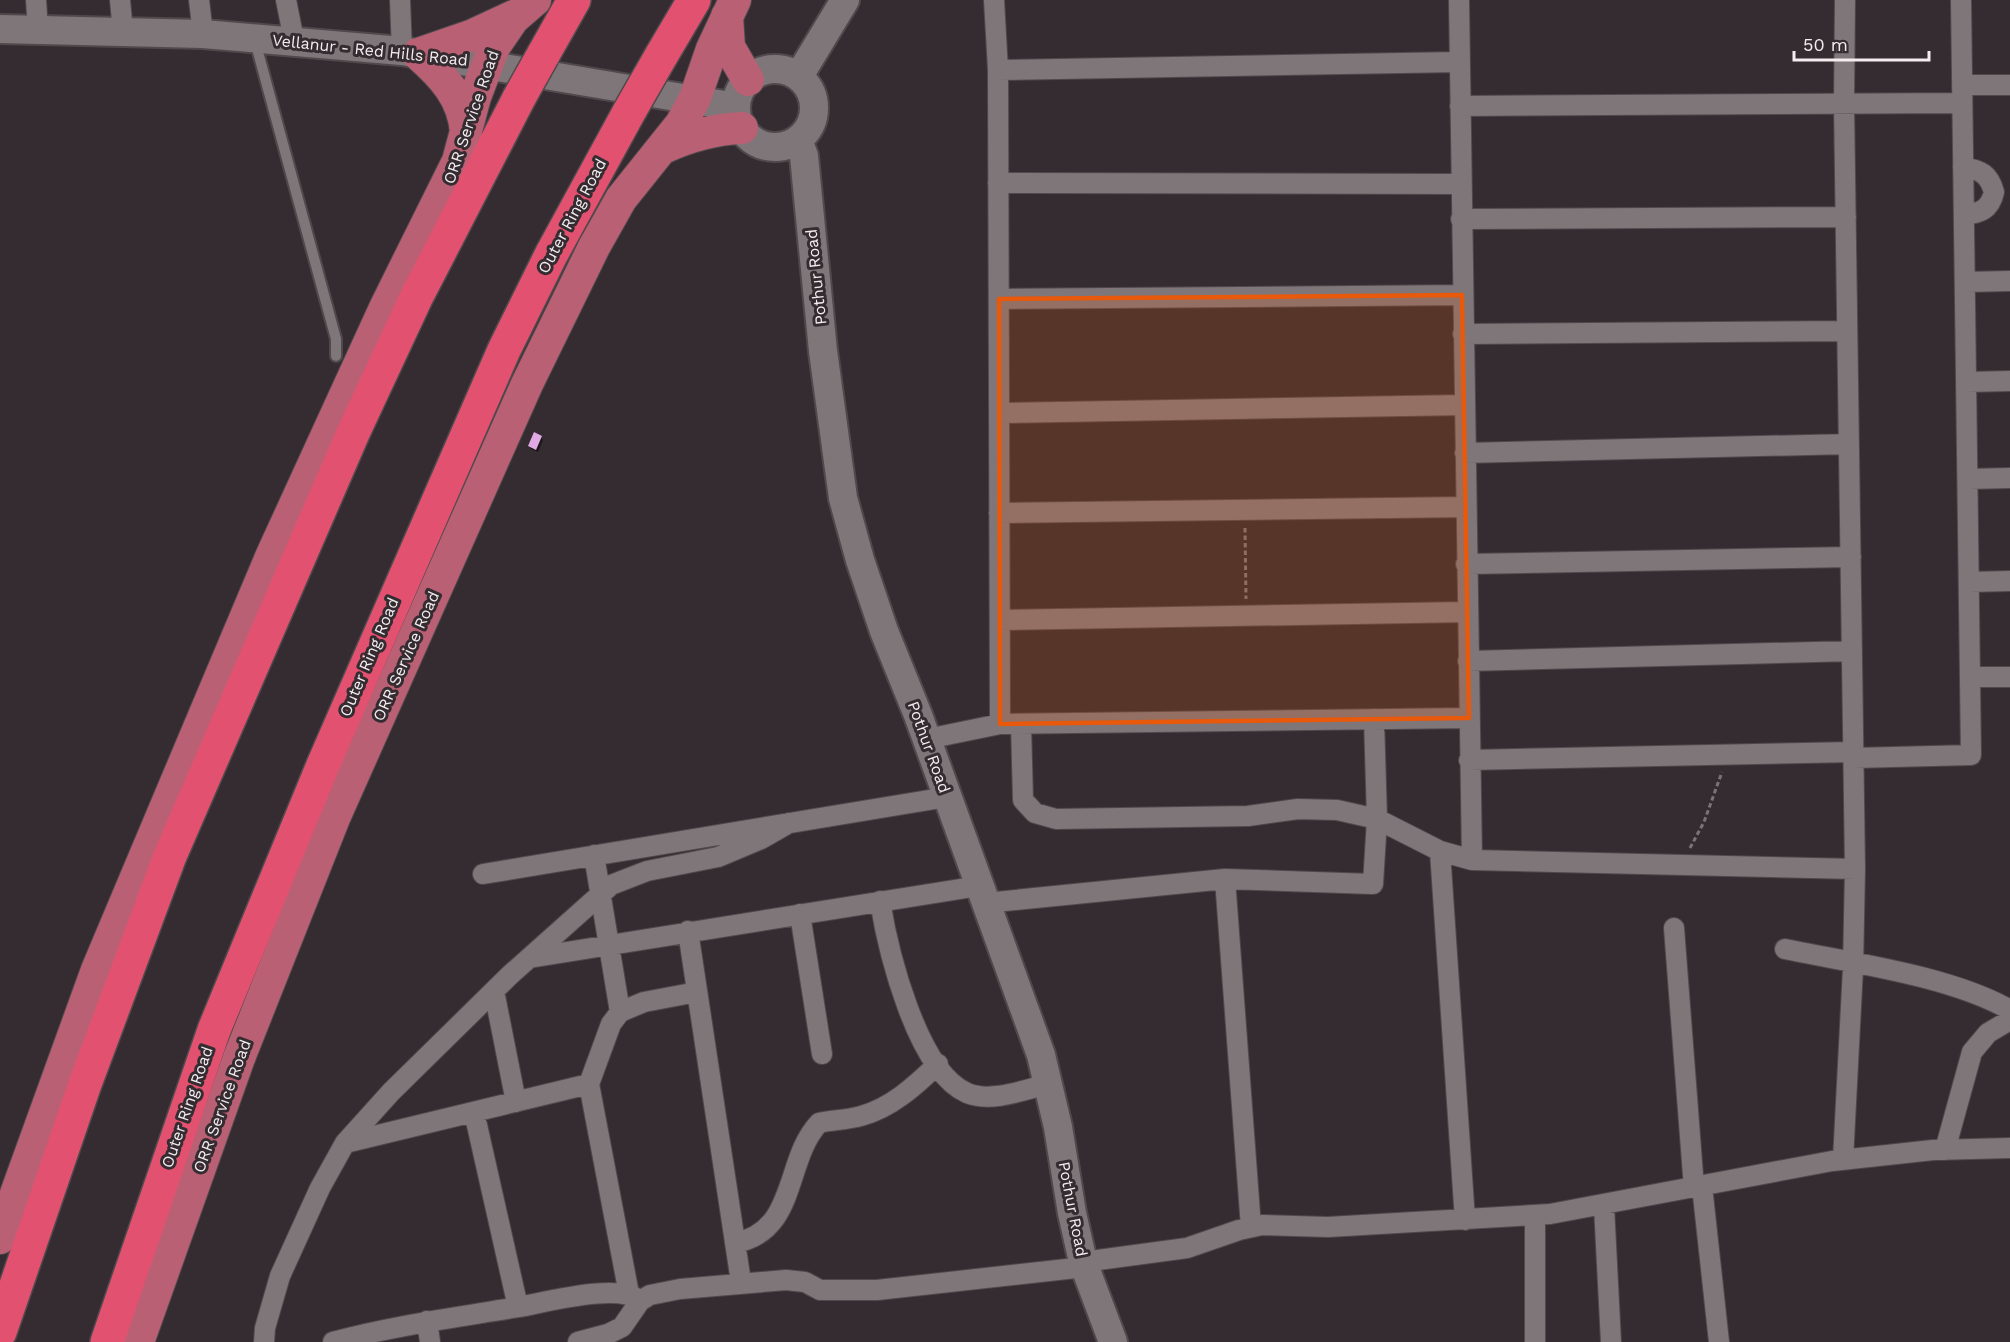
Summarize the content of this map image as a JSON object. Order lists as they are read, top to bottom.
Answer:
{
  "streets": {
    "highway": ["Outer Ring Road"],
    "main road": ["ORR Service Road"],
    "street": ["Vellanur - Red Hills Road", "Pothur Road"]
  },
  "crossings": [
    ["Vellanur - Red Hills Road", "ORR Service Road"],
    ["Vellanur - Red Hills Road", "Pothur Road"]
  ],
  "scale_bar": "50 m"
}
